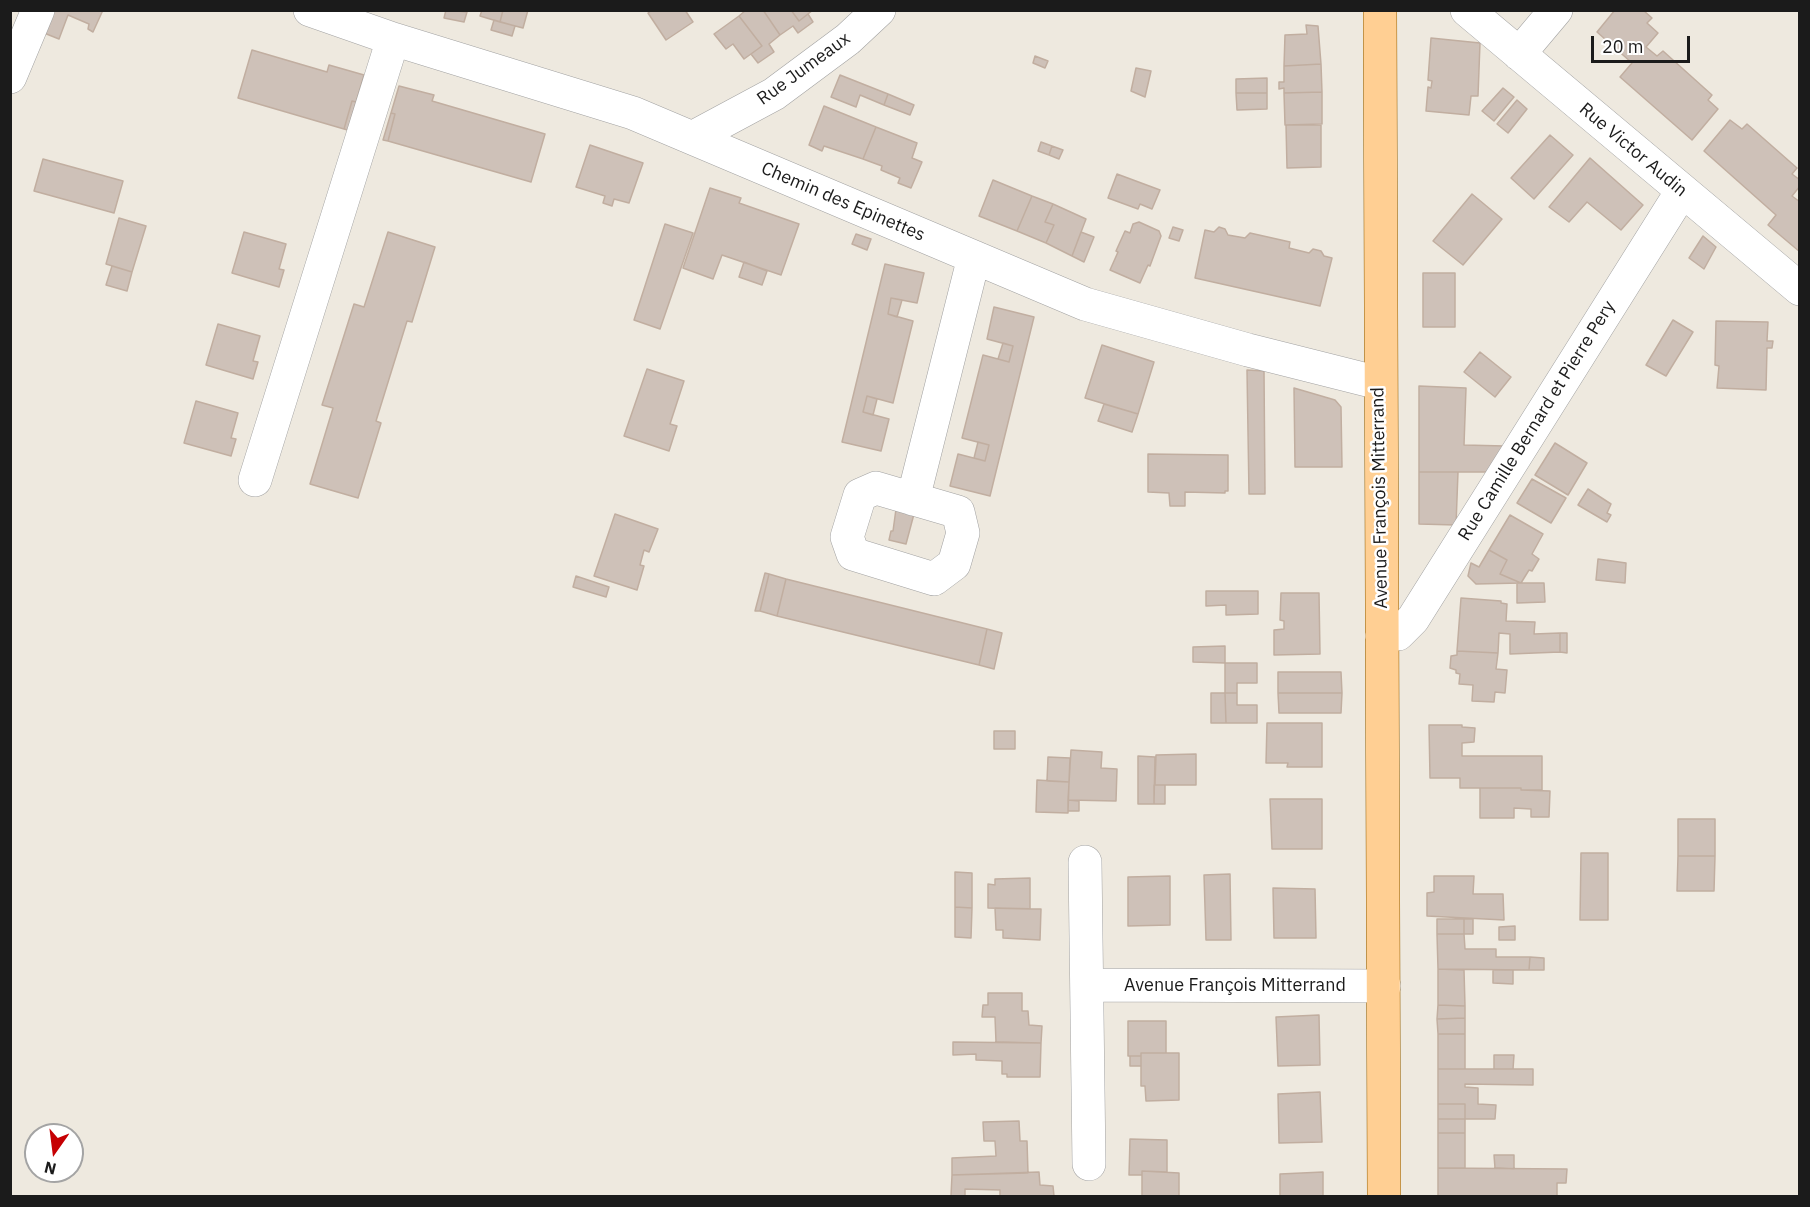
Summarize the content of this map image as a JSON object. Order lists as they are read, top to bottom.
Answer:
{
  "streets": {
    "main road": ["Avenue François Mitterrand"],
    "street": [
      "Rue Jumeaux",
      "Rue Victor Audin",
      "Chemin des Epinettes",
      "Rue Camille Bernard et Pierre Pery"
    ]
  },
  "crossings": [
    ["Rue Jumeaux", "Chemin des Epinettes"],
    ["Rue Victor Audin", "Rue Camille Bernard et Pierre Pery"],
    ["Chemin des Epinettes", "Avenue François Mitterrand"],
    ["Rue Camille Bernard et Pierre Pery", "Avenue François Mitterrand"]
  ],
  "scale_bar": "20 m",
  "north": "bottom"
}
